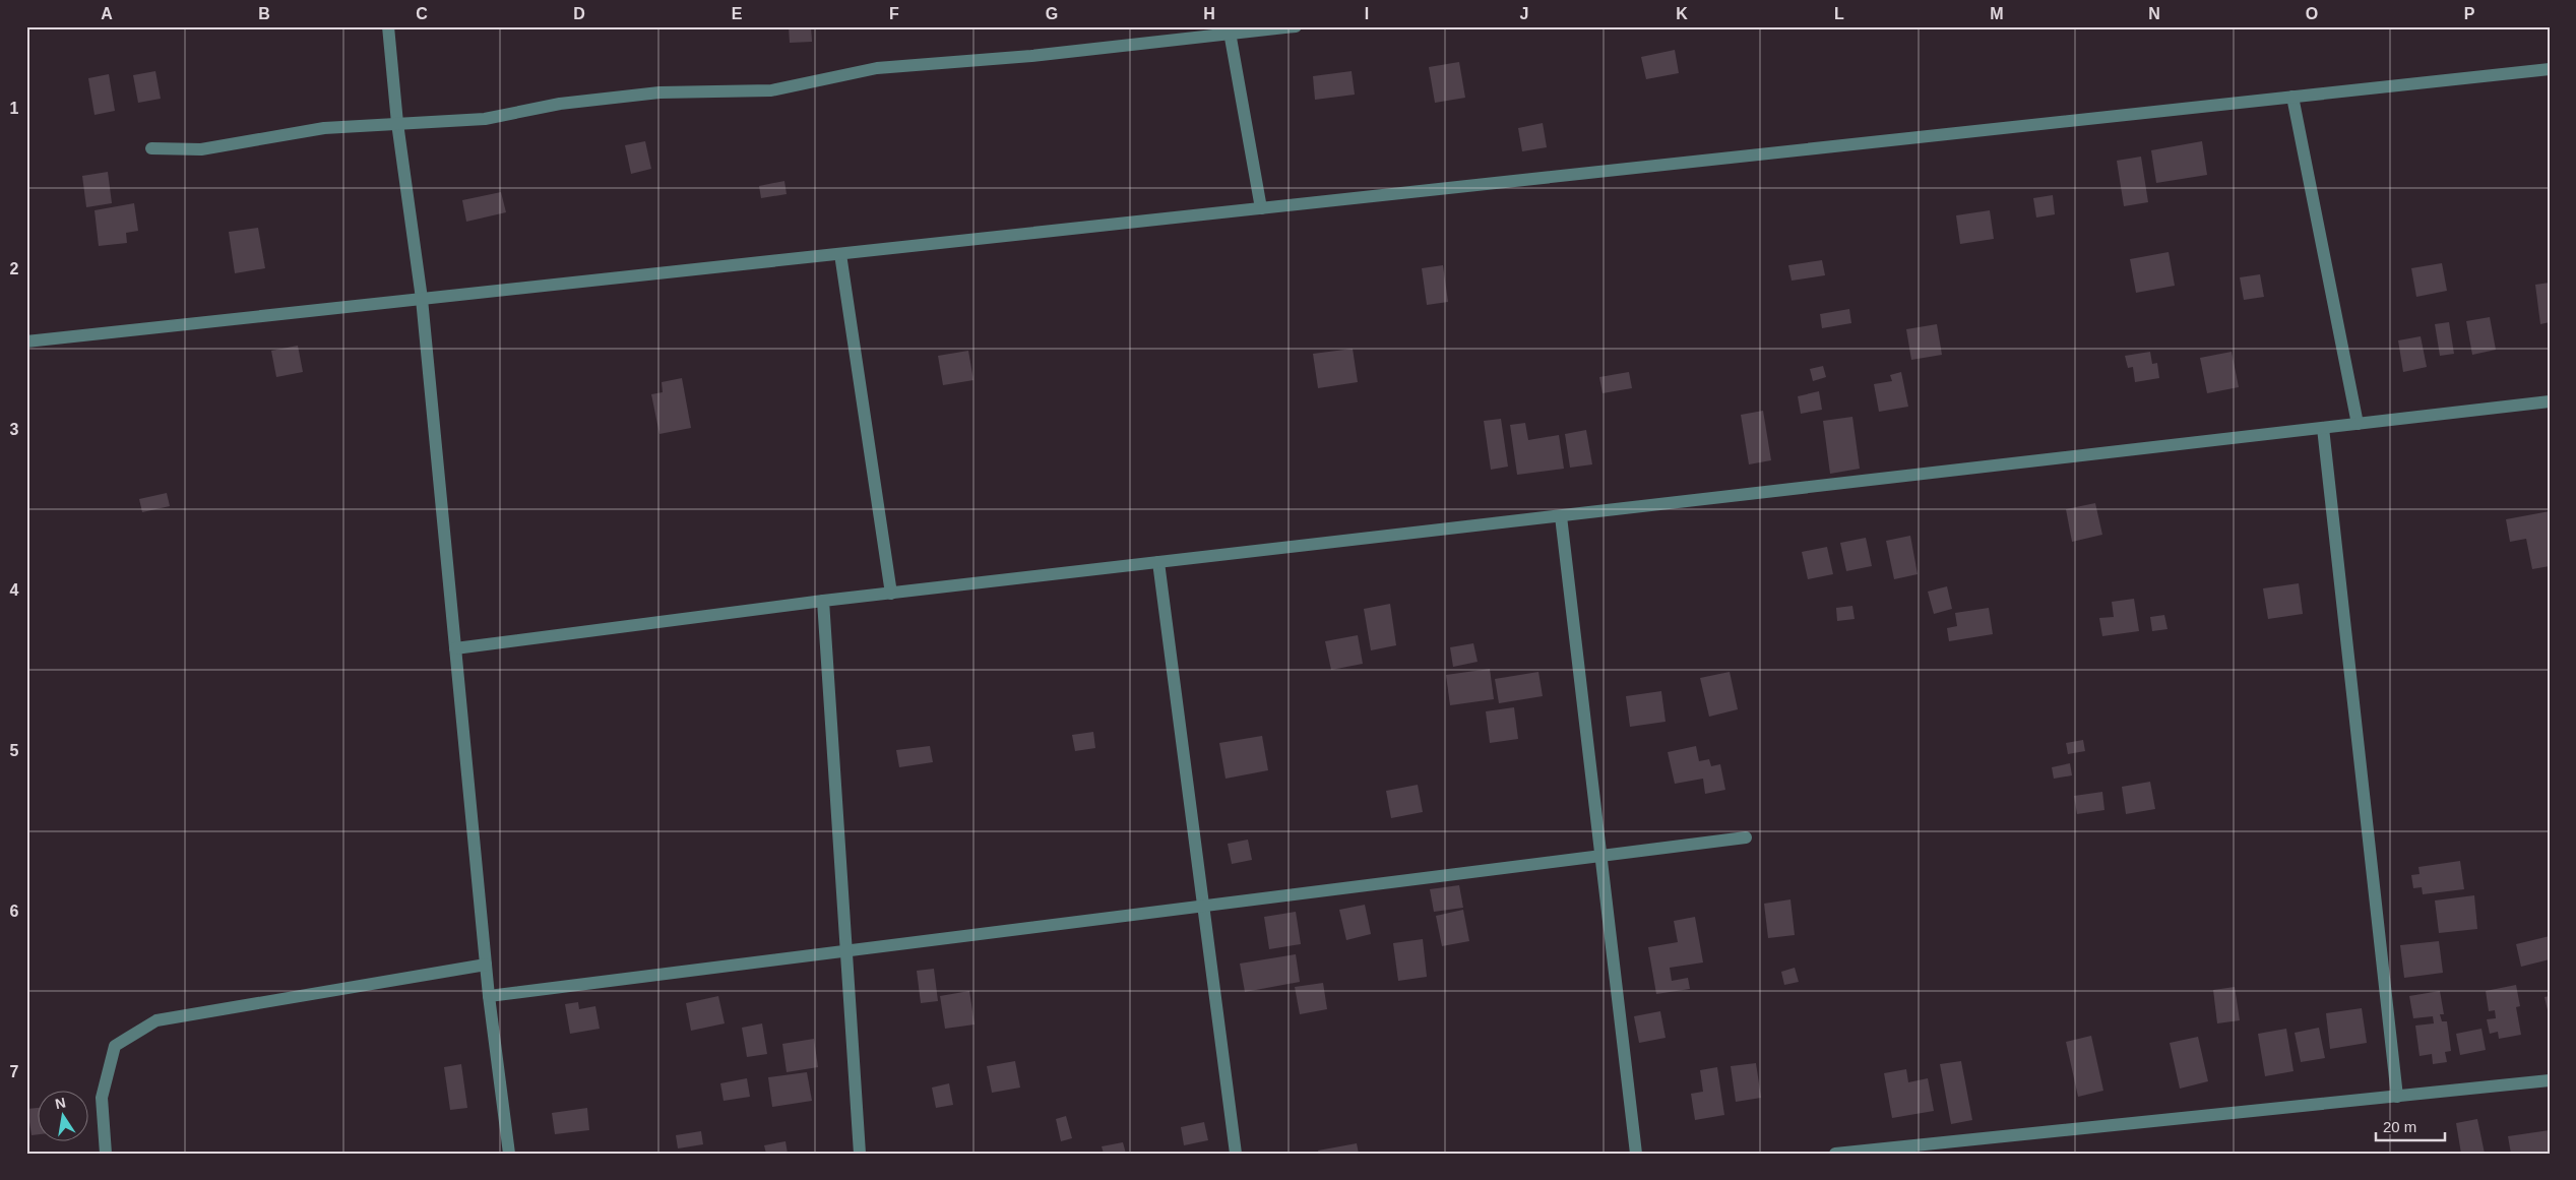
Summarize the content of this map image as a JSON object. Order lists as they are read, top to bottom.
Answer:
{
  "scale_bar": "20 m",
  "north": "top",
  "grid": {
    "columns": [
      "A",
      "B",
      "C",
      "D",
      "E",
      "F",
      "G",
      "H",
      "I",
      "J",
      "K",
      "L",
      "M",
      "N",
      "O",
      "P"
    ],
    "rows": [
      "1",
      "2",
      "3",
      "4",
      "5",
      "6",
      "7"
    ]
  }
}
